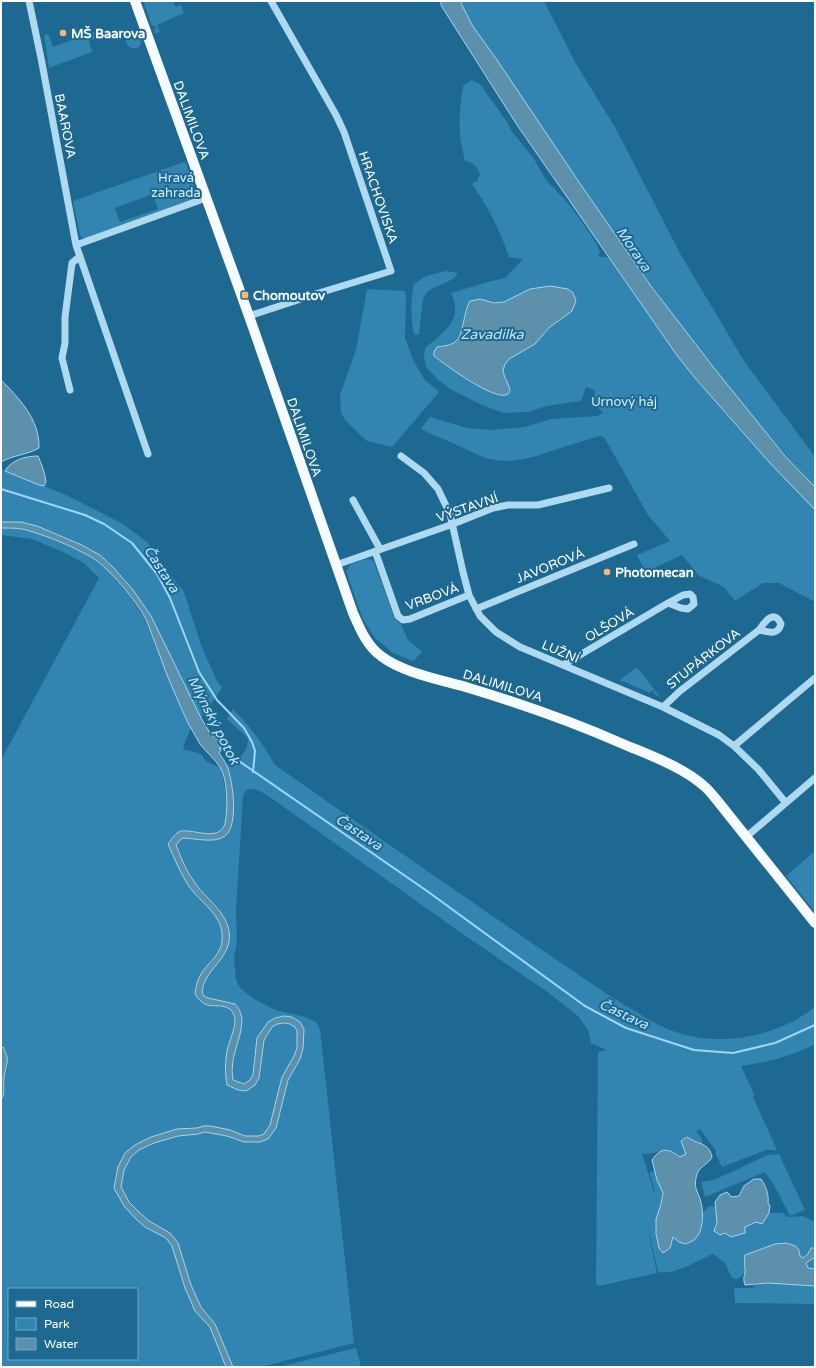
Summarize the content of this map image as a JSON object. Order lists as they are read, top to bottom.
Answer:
{
  "streets": {
    "main road": ["DALIMILOVA"],
    "street": [
      "BAAROVA",
      "HRACHOVISKA",
      "VÝSTAVNÍ",
      "JAVOROVÁ",
      "VRBOVÁ",
      "OLŠOVÁ",
      "LUŽNÍ",
      "STUPÁRKOVA"
    ]
  },
  "crossings": [
    ["DALIMILOVA", "HRACHOVISKA"],
    ["DALIMILOVA", "VÝSTAVNÍ"],
    ["VÝSTAVNÍ", "VRBOVÁ"],
    ["VÝSTAVNÍ", "LUŽNÍ"],
    ["JAVOROVÁ", "LUŽNÍ"],
    ["VRBOVÁ", "LUŽNÍ"],
    ["OLŠOVÁ", "LUŽNÍ"],
    ["LUŽNÍ", "STUPÁRKOVA"]
  ],
  "water": [
    "Morava",
    "Zavadilka",
    "Častava",
    "Mlýnský potok"
  ],
  "parks": ["Hravá zahrada", "Urnový háj"],
  "places": {
    "other": ["MŠ Baarova", "Photomecan"],
    "transit": ["Chomoutov"]
  },
  "legend": ["Road", "Park", "Water"]
}
